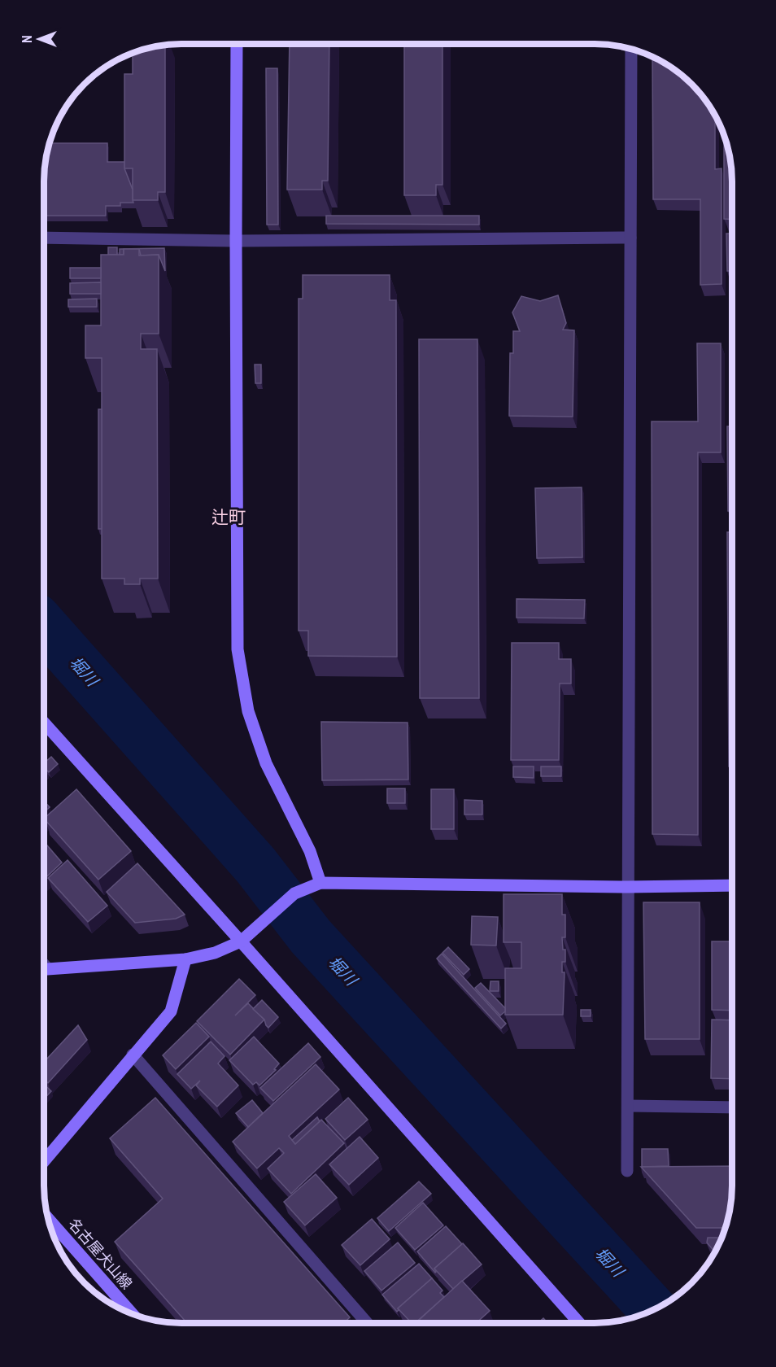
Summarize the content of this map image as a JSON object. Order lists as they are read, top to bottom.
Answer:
{
  "streets": {
    "street": ["名古屋犬山線"]
  },
  "districts": ["辻町"],
  "water": ["堀川"],
  "north": "left"
}
